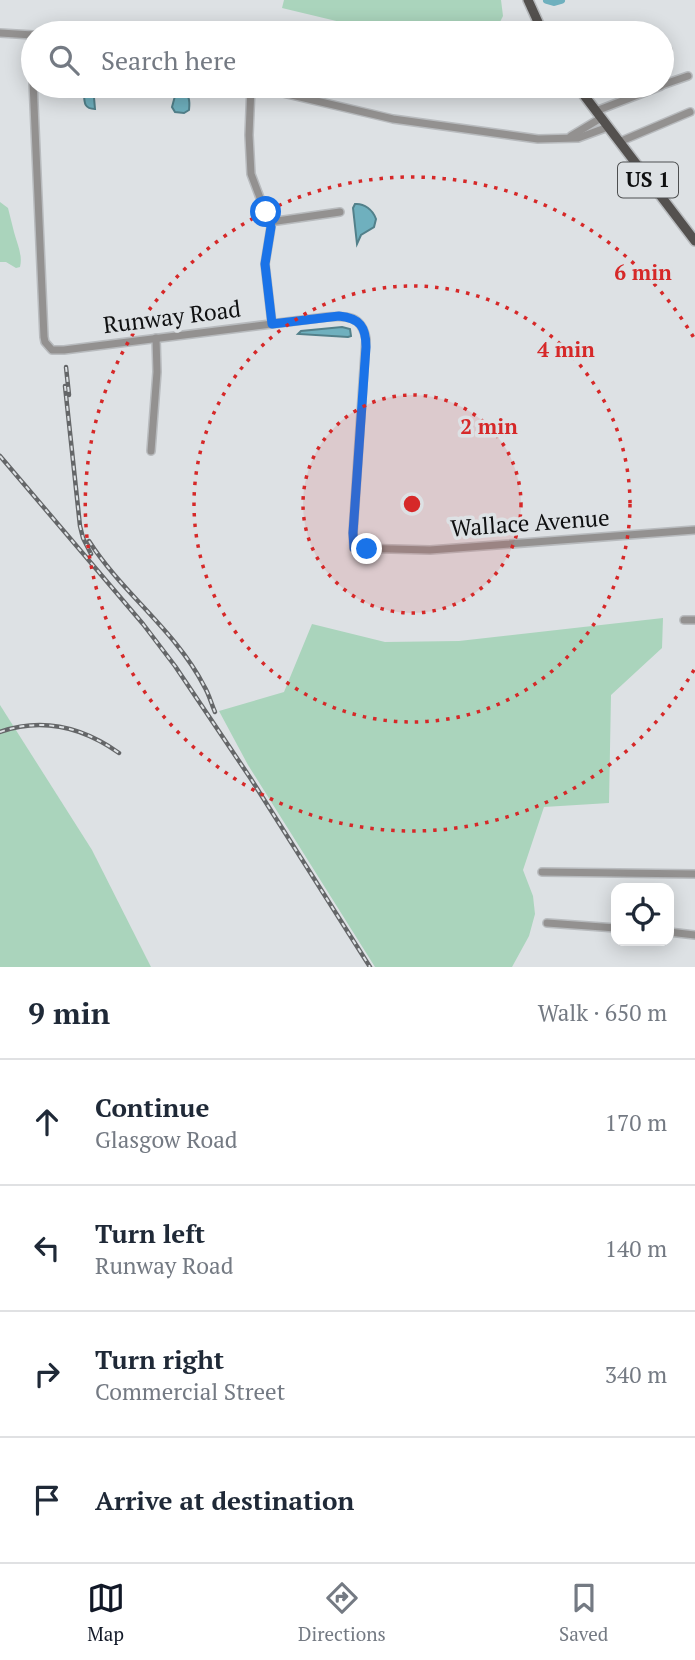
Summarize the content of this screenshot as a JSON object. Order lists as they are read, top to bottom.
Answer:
{
  "streets": {
    "main road": ["US 1"],
    "street": ["Runway Road", "Wallace Avenue"]
  },
  "crossings": [
    ["Runway Road", "Wallace Avenue"]
  ],
  "page": {
    "search": "Search here",
    "heading": ["9 min", "Walk · 650 m"],
    "list": [
      ["Continue", "Glasgow Road", "170 m"],
      ["Turn left", "Runway Road", "140 m"],
      ["Turn right", "Commercial Street", "340 m"],
      "Arrive at destination"
    ],
    "nav": ["Map", "Directions", "Saved"]
  },
  "rings": ["6 min", "4 min", "2 min"]
}
